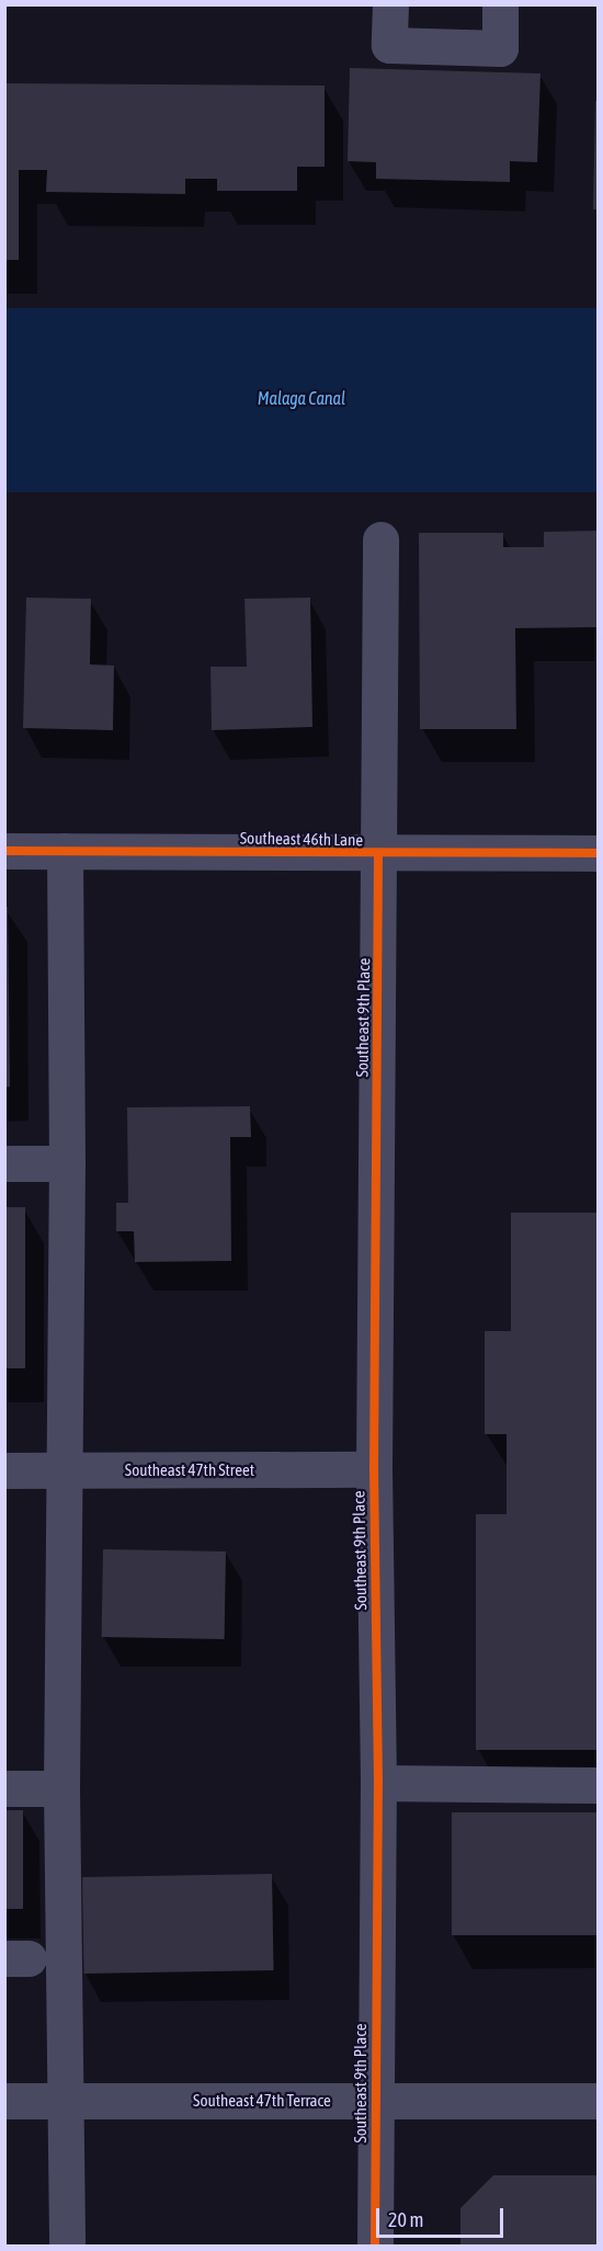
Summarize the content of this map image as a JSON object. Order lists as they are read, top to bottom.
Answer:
{
  "streets": {
    "street": [
      "Southeast 46th Lane",
      "Southeast 9th Place",
      "Southeast 47th Street",
      "Southeast 47th Terrace"
    ]
  },
  "crossings": [
    ["Southeast 46th Lane", "Southeast 9th Place"],
    ["Southeast 9th Place", "Southeast 47th Street"],
    ["Southeast 9th Place", "Southeast 47th Terrace"]
  ],
  "water": ["Malaga Canal"],
  "scale_bar": "20 m"
}
